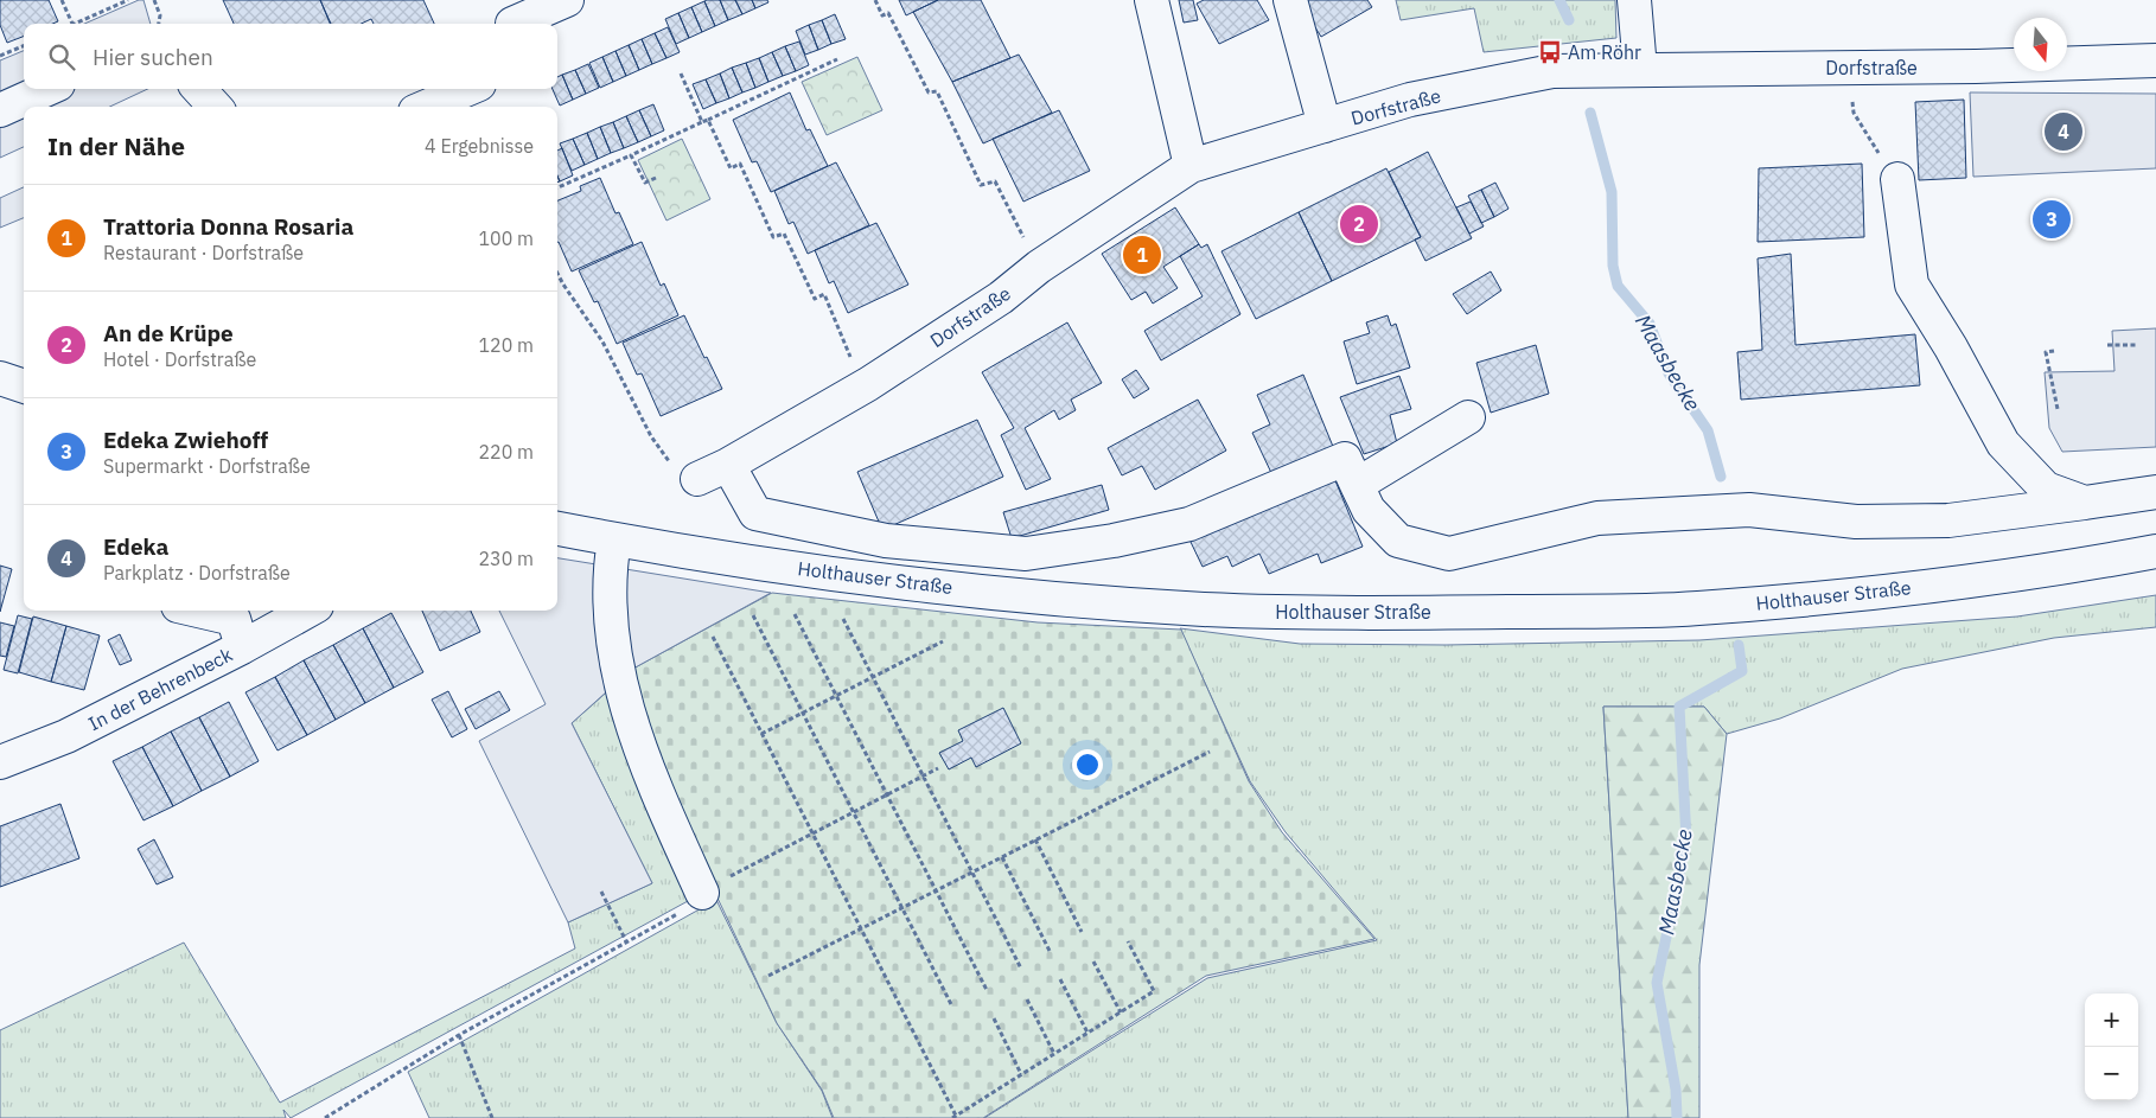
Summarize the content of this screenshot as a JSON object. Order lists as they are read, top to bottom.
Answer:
{
  "streets": {
    "street": ["Dorfstraße", "Holthauser Straße", "In der Behrenbeck"]
  },
  "water": ["Maasbecke"],
  "places": {
    "bus stop": ["Am Röhr"]
  },
  "north": "bottom",
  "page": {
    "search": "Hier suchen",
    "heading": ["In der Nähe", "4 Ergebnisse"],
    "pins": [
      "4",
      "3",
      "2",
      "1"
    ],
    "list": [
      {
        "mark": "1",
        "name": "Trattoria Donna Rosaria",
        "note": "Restaurant · Dorfstraße",
        "value": "100 m"
      },
      {
        "mark": "2",
        "name": "An de Krüpe",
        "note": "Hotel · Dorfstraße",
        "value": "120 m"
      },
      {
        "mark": "3",
        "name": "Edeka Zwiehoff",
        "note": "Supermarkt · Dorfstraße",
        "value": "220 m"
      },
      {
        "mark": "4",
        "name": "Edeka",
        "note": "Parkplatz · Dorfstraße",
        "value": "230 m"
      }
    ],
    "map_buttons": ["+", "−"]
  }
}
